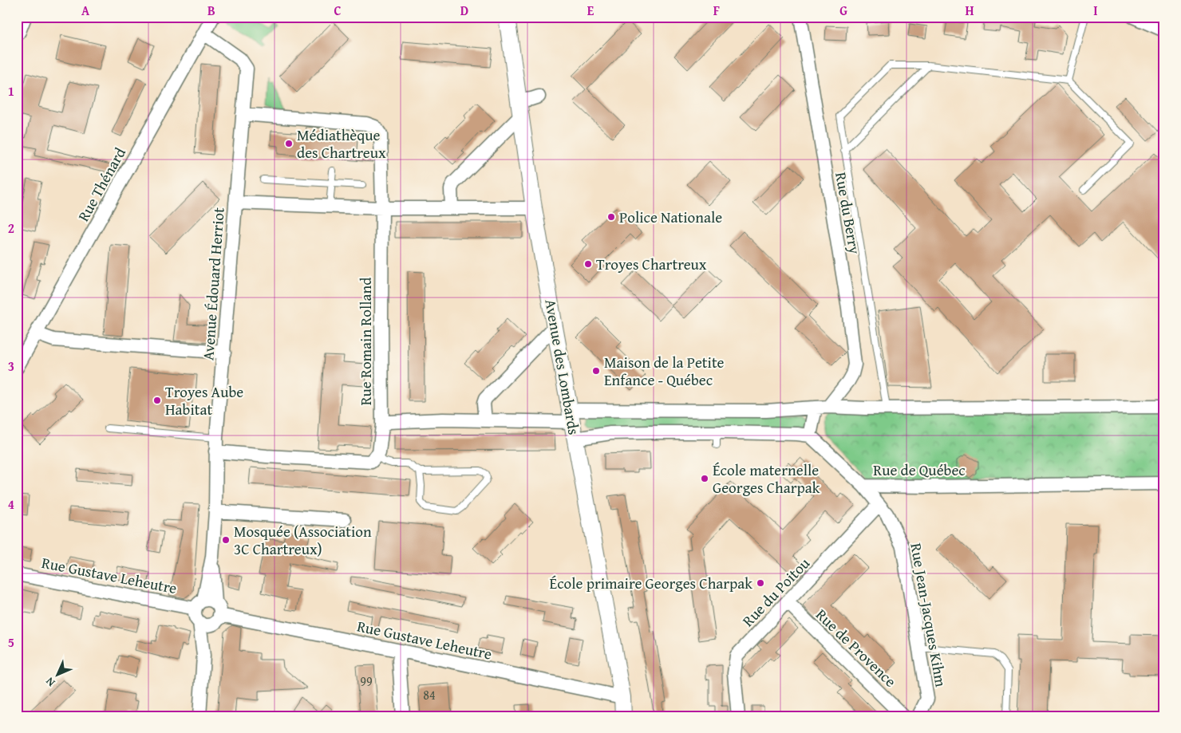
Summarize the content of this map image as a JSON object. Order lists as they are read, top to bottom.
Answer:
{
  "streets": {
    "street": [
      "Rue Thénard",
      "Rue du Berry",
      "Avenue Édouard Herriot",
      "Rue Romain Rolland",
      "Avenue des Lombards",
      "Rue de Québec",
      "Rue Gustave Leheutre",
      "Rue du Poitou",
      "Rue Jean-Jacques Kihm",
      "Rue de Provence"
    ]
  },
  "crossings": [
    ["Rue Thénard", "Avenue Édouard Herriot"],
    ["Avenue Édouard Herriot", "Rue Romain Rolland"],
    ["Avenue Édouard Herriot", "Rue Gustave Leheutre"],
    ["Avenue des Lombards", "Rue Gustave Leheutre"],
    ["Rue de Québec", "Rue Jean-Jacques Kihm"],
    ["Rue du Poitou", "Rue Jean-Jacques Kihm"],
    ["Rue du Poitou", "Rue de Provence"]
  ],
  "places": [
    "Médiathèque des Chartreux",
    "Police Nationale",
    "Troyes Chartreux",
    "Maison de la Petite Enfance - Québec",
    "Troyes Aube Habitat",
    "École maternelle Georges Charpak",
    "Mosquée (Association 3C Chartreux)",
    "École primaire Georges Charpak"
  ],
  "house_numbers": ["99", "84"],
  "north": "bottom left",
  "grid": {
    "columns": [
      "A",
      "B",
      "C",
      "D",
      "E",
      "F",
      "G",
      "H",
      "I"
    ],
    "rows": [
      "1",
      "2",
      "3",
      "4",
      "5"
    ]
  }
}
